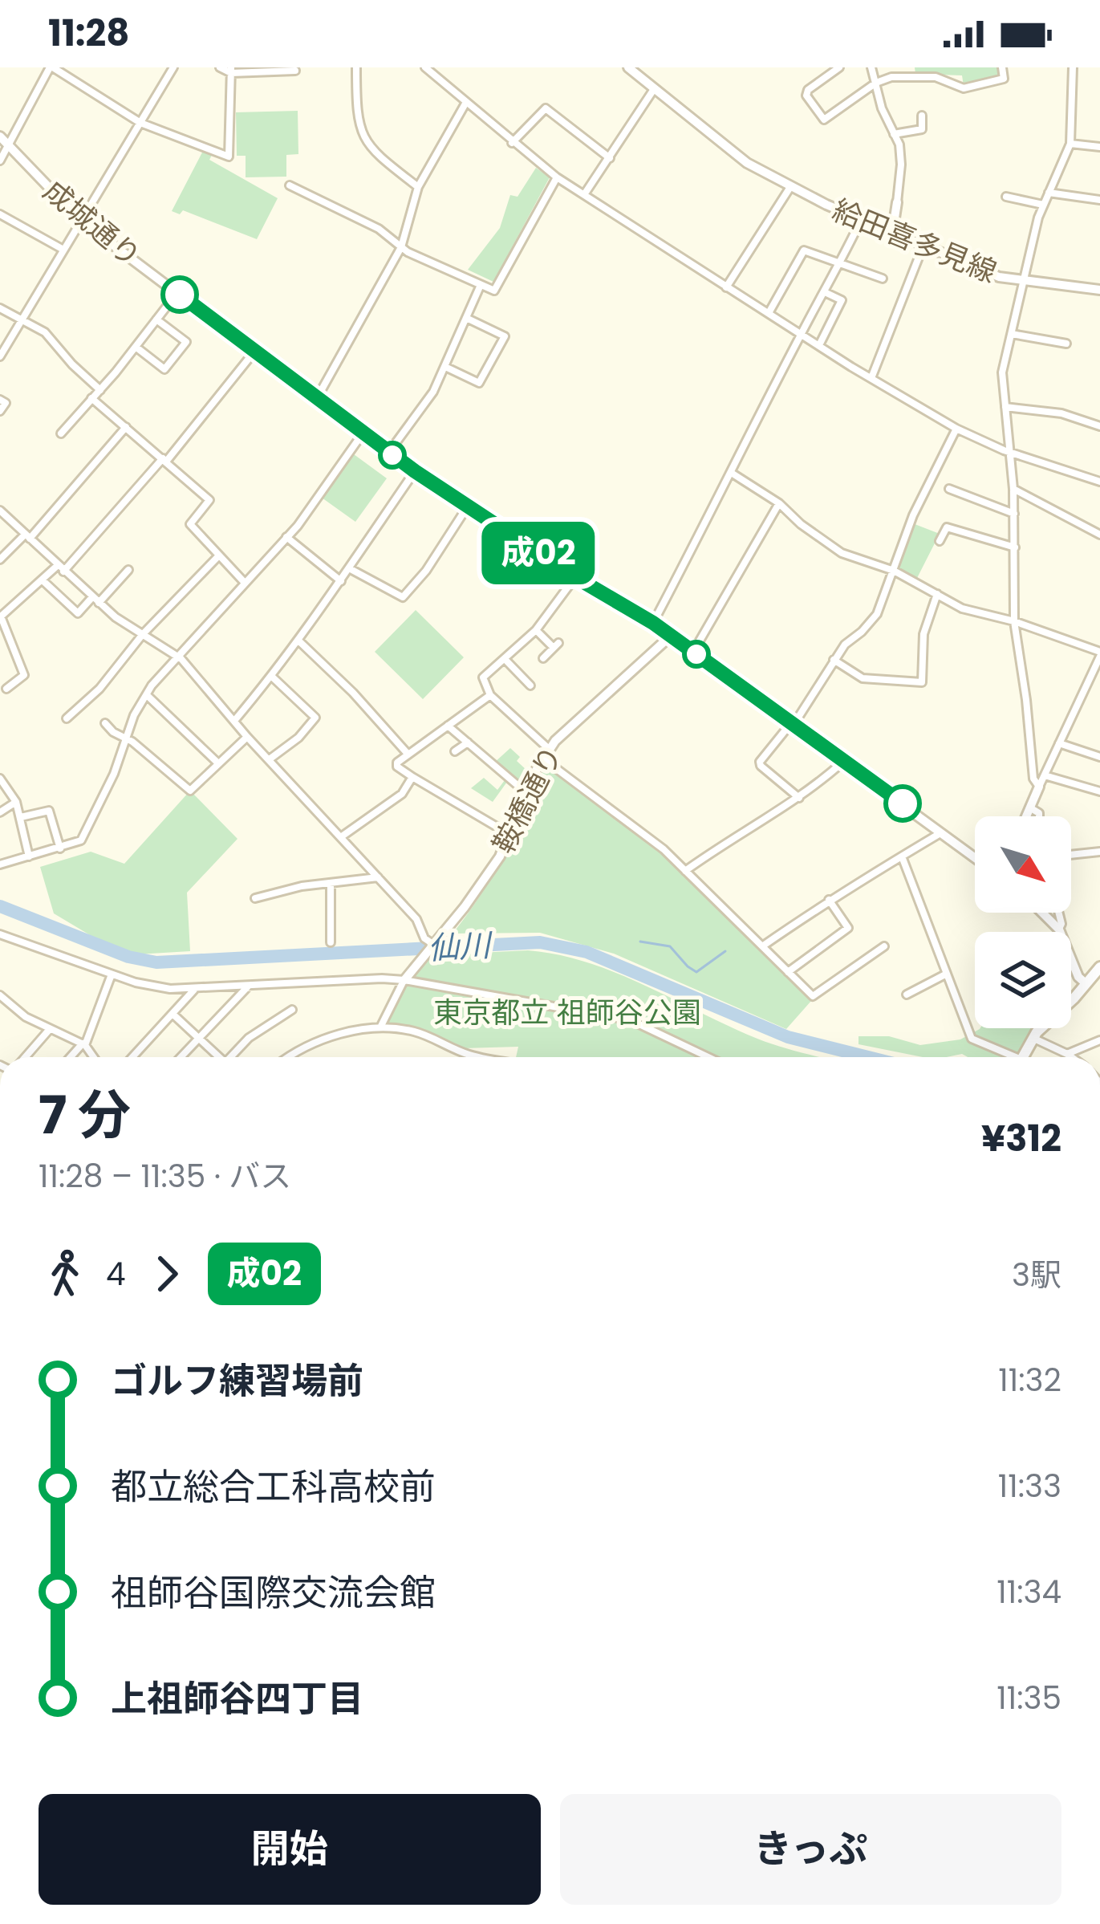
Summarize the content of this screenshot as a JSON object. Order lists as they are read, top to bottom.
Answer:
{
  "streets": {
    "street": ["成城通り", "給田喜多見線", "鞍橋通り"]
  },
  "crossings": [
    ["成城通り", "鞍橋通り"]
  ],
  "water": ["仙川"],
  "parks": ["東京都立 祖師谷公園"],
  "lines": ["bus line 成02"],
  "north": "bottom right",
  "page": {
    "status": "11:28",
    "on_map": "成02",
    "heading": ["7 分", "11:28 – 11:35 · バス", "¥312"],
    "legs": ["4", "成02", "3駅"],
    "list": [
      {
        "name": "ゴルフ練習場前",
        "value": "11:32"
      },
      {
        "name": "都立総合工科高校前",
        "value": "11:33"
      },
      {
        "name": "祖師谷国際交流会館",
        "value": "11:34"
      },
      {
        "name": "上祖師谷四丁目",
        "value": "11:35"
      }
    ],
    "buttons": ["開始", "きっぷ"]
  }
}
